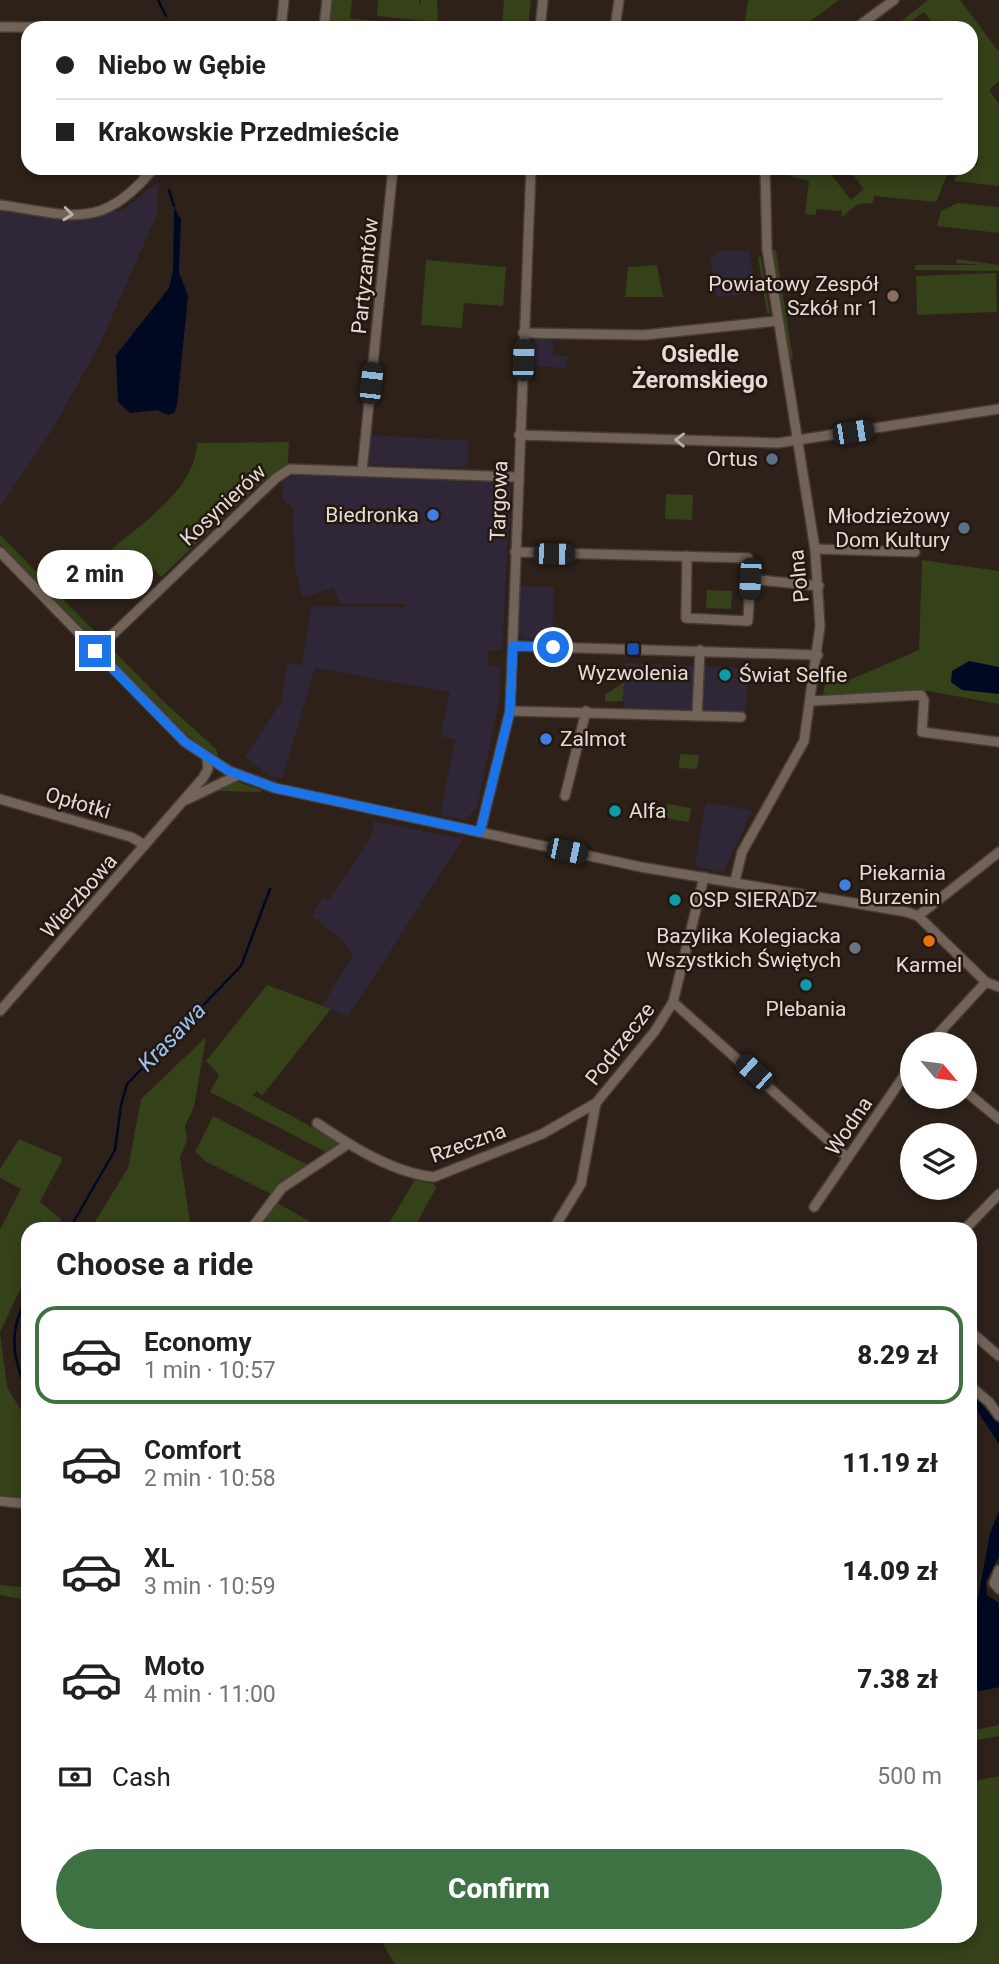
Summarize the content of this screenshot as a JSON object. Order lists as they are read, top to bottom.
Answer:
{
  "streets": {
    "street": [
      "Partyzantów",
      "Targowa",
      "Kosynierów",
      "Polna",
      "Opłotki",
      "Wierzbowa",
      "Podrzecze",
      "Wodna",
      "Rzeczna"
    ]
  },
  "crossings": [
    ["Partyzantów", "Kosynierów"],
    ["Targowa", "Kosynierów"],
    ["Opłotki", "Wierzbowa"],
    ["Podrzecze", "Rzeczna"]
  ],
  "districts": ["Osiedle Żeromskiego"],
  "water": ["Krasawa"],
  "places": {
    "other": [
      "Powiatowy Zespół Szkół nr 1",
      "Ortus",
      "Biedronka",
      "Młodzieżowy Dom Kultury",
      "Świat Selfie",
      "Zalmot",
      "Alfa",
      "Piekarnia Burzenin",
      "OSP SIERADZ",
      "Karmel",
      "Bazylika Kolegiacka Wszystkich Świętych",
      "Plebania"
    ],
    "transit": ["Wyzwolenia"]
  },
  "north": "bottom right",
  "page": {
    "banner": ["Niebo w Gębie", "Krakowskie Przedmieście"],
    "bubble": "2 min",
    "heading": "Choose a ride",
    "list": [
      {
        "name": "Economy",
        "note": "1 min · 10:57",
        "value": "8.29 zł"
      },
      {
        "name": "Comfort",
        "note": "2 min · 10:58",
        "value": "11.19 zł"
      },
      {
        "name": "XL",
        "note": "3 min · 10:59",
        "value": "14.09 zł"
      },
      {
        "name": "Moto",
        "note": "4 min · 11:00",
        "value": "7.38 zł"
      }
    ],
    "pay": ["Cash", "500 m"],
    "buttons": "Confirm"
  }
}
